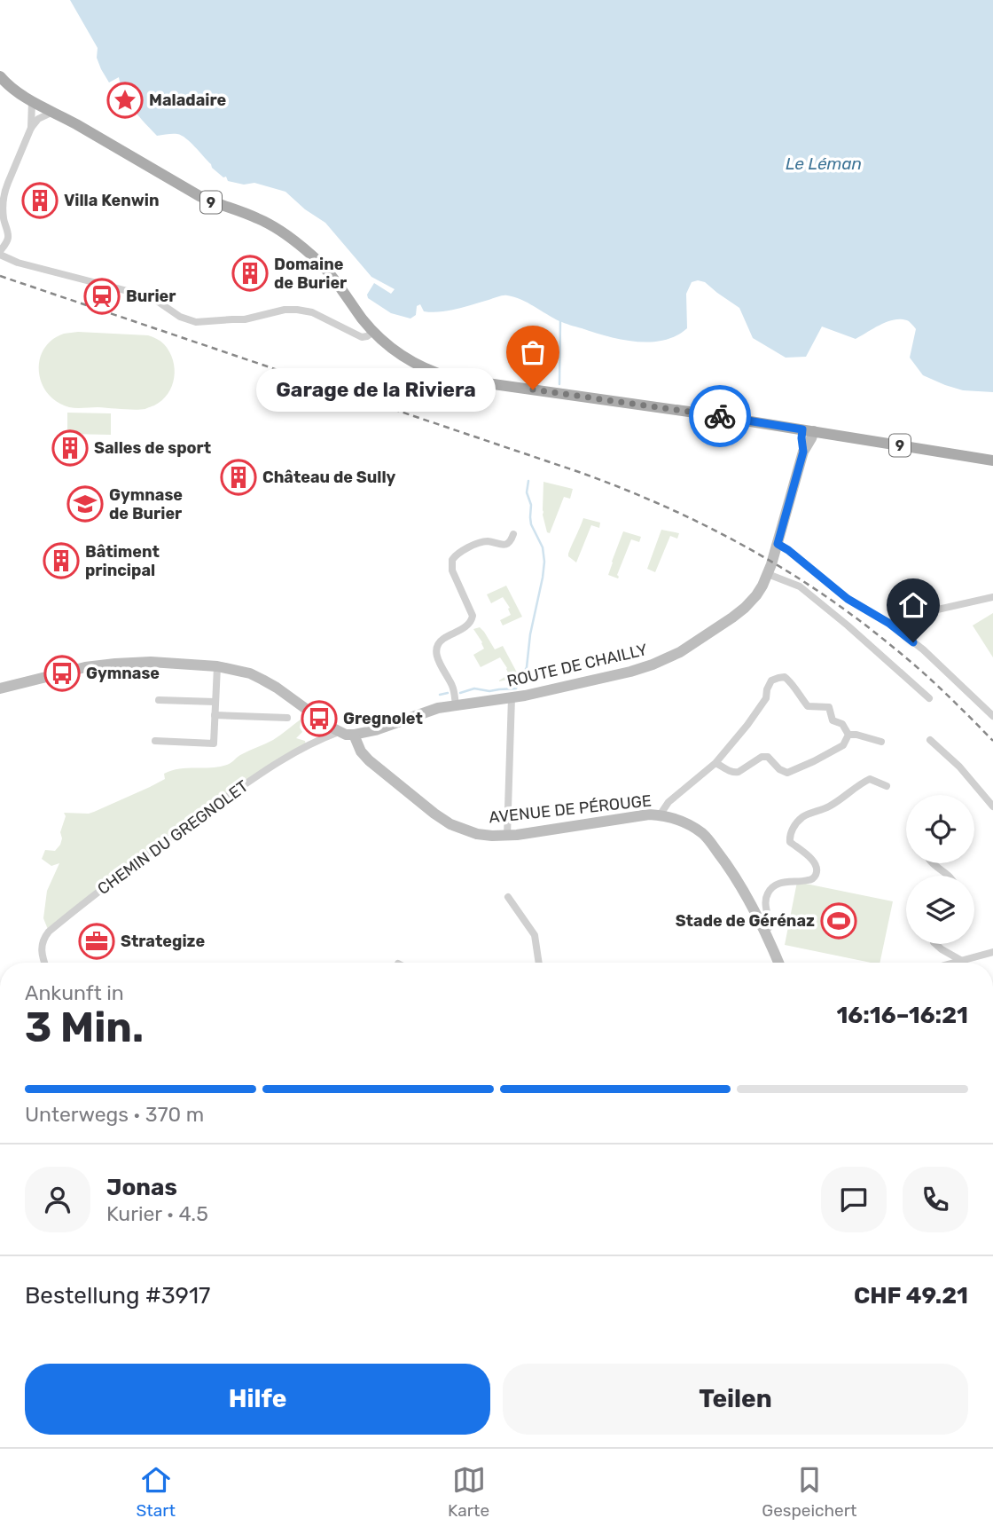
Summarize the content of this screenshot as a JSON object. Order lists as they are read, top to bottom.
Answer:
{
  "streets": {
    "main road": ["9"],
    "street": ["ROUTE DE CHAILLY", "AVENUE DE PÉROUGE", "CHEMIN DU GREGNOLET"]
  },
  "crossings": [
    ["9", "ROUTE DE CHAILLY"],
    ["ROUTE DE CHAILLY", "AVENUE DE PÉROUGE"],
    ["ROUTE DE CHAILLY", "CHEMIN DU GREGNOLET"]
  ],
  "water": ["Le Léman"],
  "places": {
    "place": ["Maladaire"],
    "building": [
      "Villa Kenwin",
      "Domaine de Burier",
      "Salles de sport",
      "Château de Sully",
      "Bâtiment principal"
    ],
    "station": ["Burier"],
    "other": ["Garage de la Riviera"],
    "school or university": ["Gymnase de Burier"],
    "bus stop": ["Gymnase", "Gregnolet"],
    "sports": ["Stade de Gérénaz"],
    "office": ["Strategize"]
  },
  "page": {
    "bubble": "Garage de la Riviera",
    "heading": ["3 Min.", "Ankunft in", "16:16–16:21"],
    "panel": [
      "Jonas",
      "Kurier · 4.5",
      "Bestellung #3917",
      "CHF 49.21"
    ],
    "bar": "Unterwegs · 370 m",
    "buttons": ["Hilfe", "Teilen"],
    "tabs": ["Start", "Karte", "Gespeichert"]
  }
}
